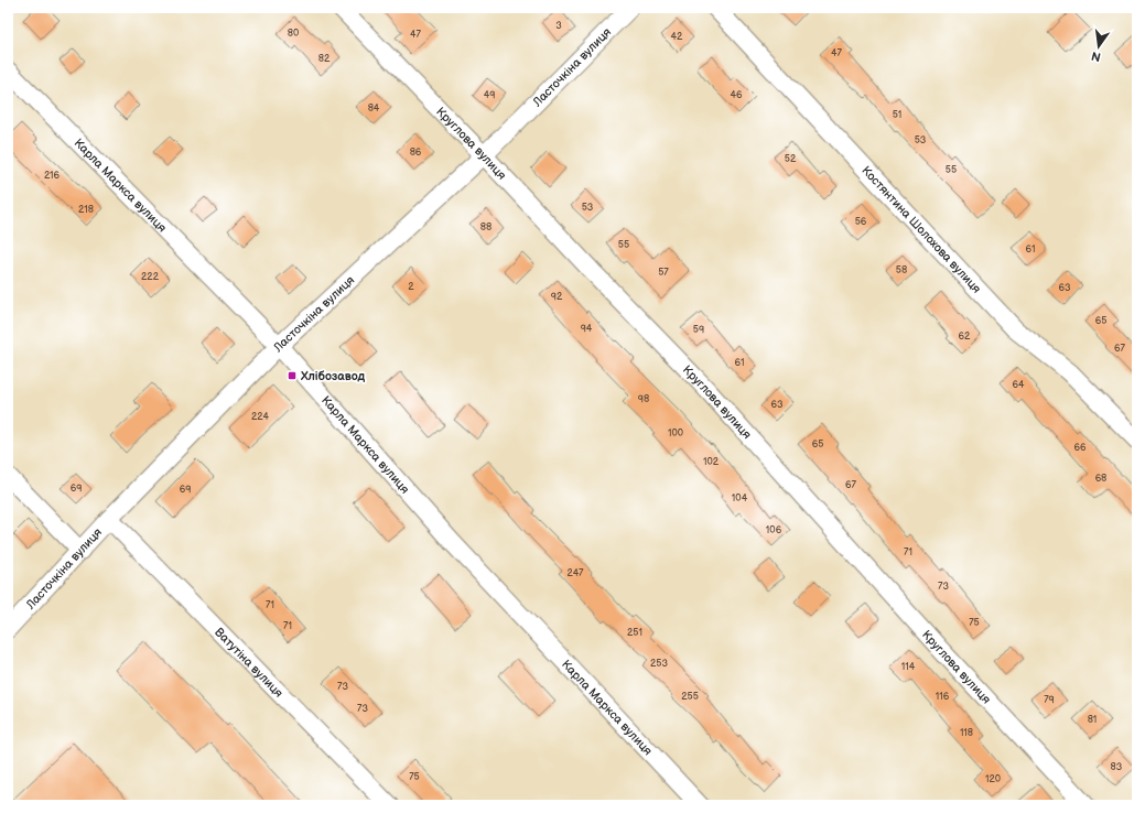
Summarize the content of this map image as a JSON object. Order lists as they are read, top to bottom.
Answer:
{
  "streets": {
    "street": [
      "Ласточкіна вулиця",
      "Круглова вулиця",
      "Карла Маркса вулиця",
      "Костянтина Шолохова вулиця",
      "Ватутіна вулиця"
    ]
  },
  "crossings": [
    ["Ласточкіна вулиця", "Круглова вулиця"],
    ["Ласточкіна вулиця", "Карла Маркса вулиця"],
    ["Ласточкіна вулиця", "Ватутіна вулиця"]
  ],
  "places": {
    "transit": ["Хлібозавод"]
  },
  "house_numbers": [
    "3",
    "80",
    "47",
    "42",
    "47",
    "82",
    "49",
    "46",
    "84",
    "51",
    "53",
    "86",
    "52",
    "55",
    "216",
    "53",
    "218",
    "56",
    "88",
    "55",
    "61",
    "58",
    "57",
    "222",
    "2",
    "63",
    "92",
    "65",
    "94",
    "59",
    "62",
    "67",
    "61",
    "64",
    "98",
    "63",
    "224",
    "100",
    "65",
    "66",
    "102",
    "68",
    "67",
    "69",
    "69",
    "104",
    "106",
    "71",
    "247",
    "73",
    "71",
    "75",
    "71",
    "251",
    "253",
    "114",
    "73",
    "255",
    "116",
    "79",
    "73",
    "81",
    "118",
    "83",
    "75",
    "120"
  ],
  "north": "bottom"
}
